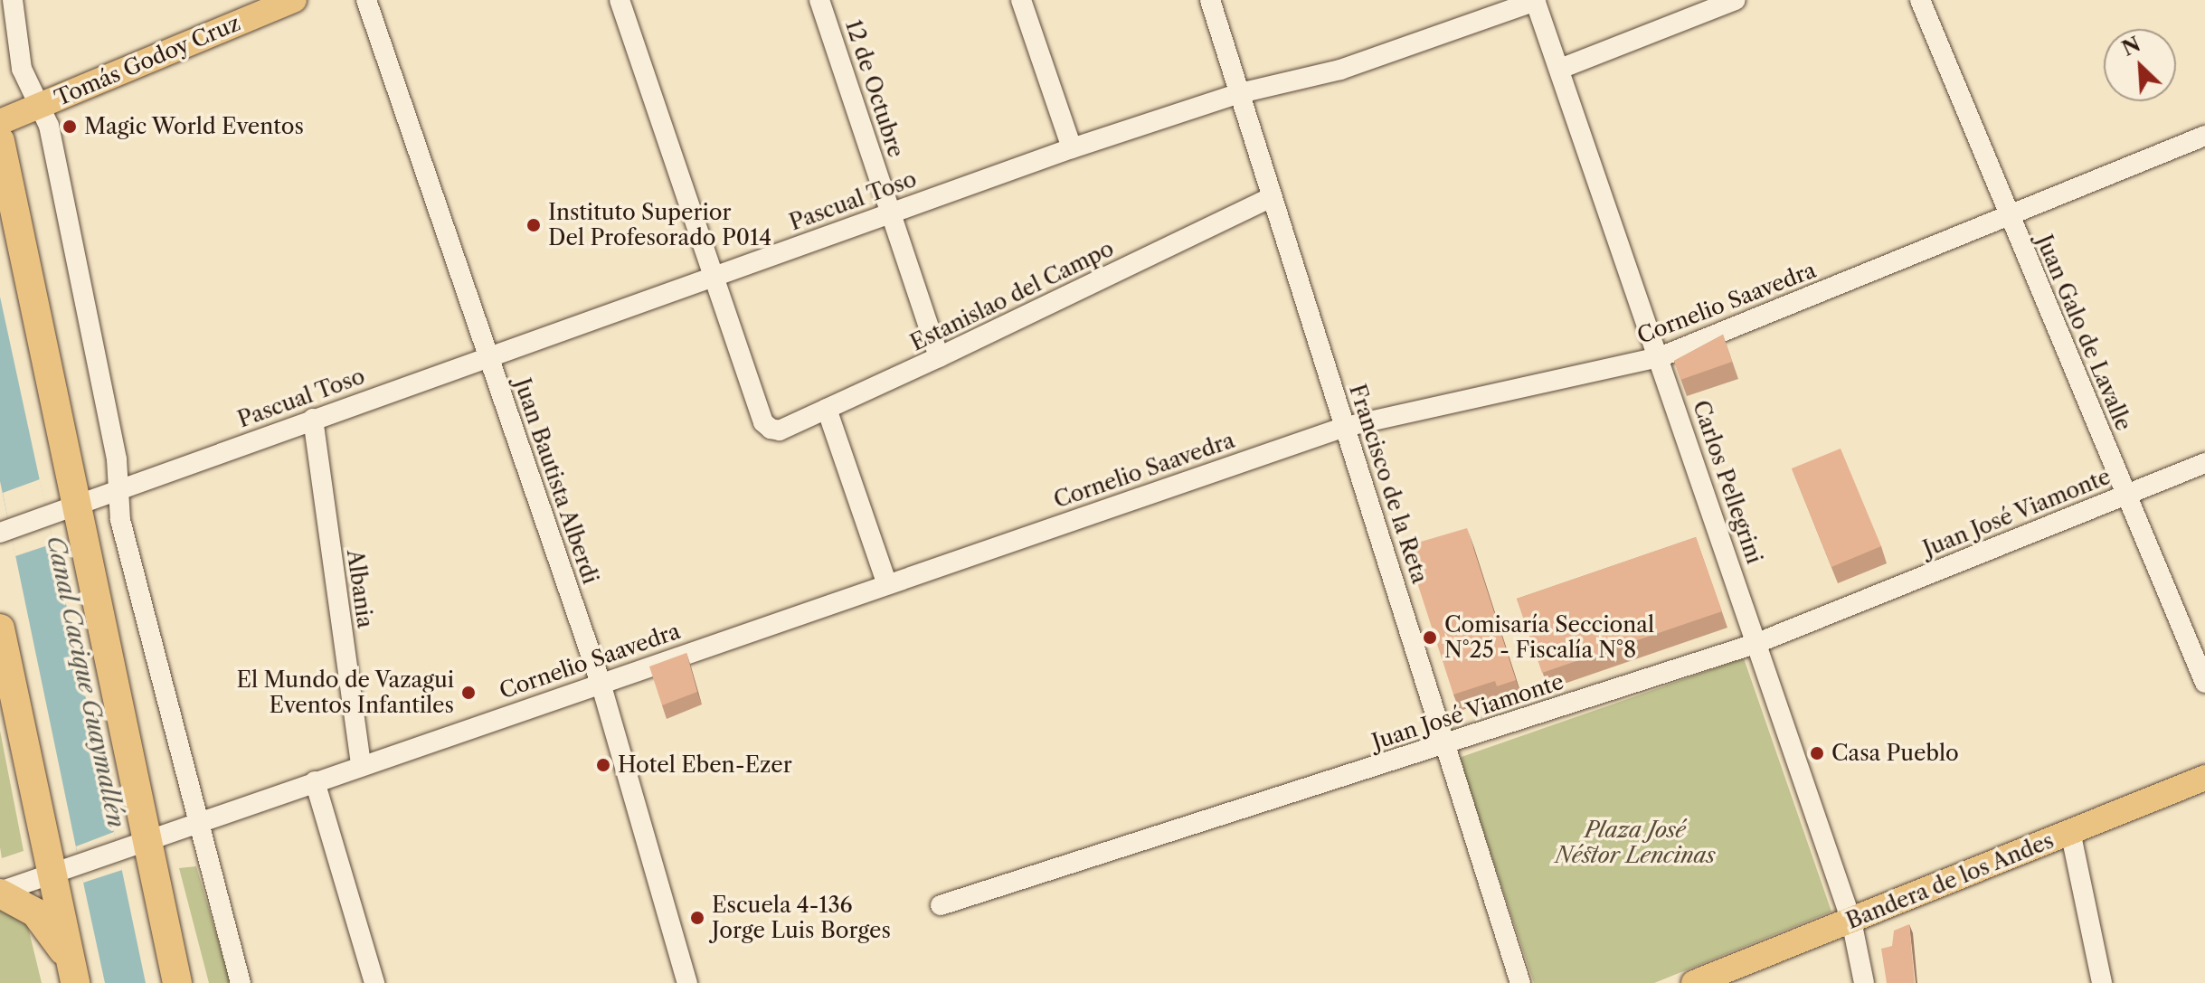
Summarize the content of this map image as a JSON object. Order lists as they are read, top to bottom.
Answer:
{
  "streets": {
    "main road": ["Tomás Godoy Cruz", "Bandera de los Andes"],
    "street": [
      "12 de Octubre",
      "Pascual Toso",
      "Estanislao del Campo",
      "Cornelio Saavedra",
      "Juan Galo de Lavalle",
      "Juan Bautista Alberdi",
      "Carlos Pellegrini",
      "Francisco de la Reta",
      "Juan José Viamonte",
      "Albania"
    ]
  },
  "crossings": [
    ["12 de Octubre", "Pascual Toso"],
    ["12 de Octubre", "Estanislao del Campo"],
    ["Pascual Toso", "Estanislao del Campo"],
    ["Pascual Toso", "Juan Bautista Alberdi"],
    ["Pascual Toso", "Carlos Pellegrini"],
    ["Pascual Toso", "Francisco de la Reta"],
    ["Pascual Toso", "Albania"],
    ["Estanislao del Campo", "Francisco de la Reta"],
    ["Cornelio Saavedra", "Juan Galo de Lavalle"],
    ["Cornelio Saavedra", "Juan Bautista Alberdi"],
    ["Cornelio Saavedra", "Carlos Pellegrini"],
    ["Cornelio Saavedra", "Francisco de la Reta"],
    ["Cornelio Saavedra", "Albania"],
    ["Juan Galo de Lavalle", "Juan José Viamonte"],
    ["Carlos Pellegrini", "Juan José Viamonte"],
    ["Carlos Pellegrini", "Bandera de los Andes"],
    ["Francisco de la Reta", "Juan José Viamonte"]
  ],
  "water": ["Canal Cacique Guaymallén"],
  "parks": ["Plaza José Néstor Lencinas"],
  "places": [
    "Magic World Eventos",
    "Instituto Superior Del Profesorado P014",
    "Comisaría Seccional N°25 - Fiscalía N°8",
    "El Mundo de Vazagui Eventos Infantiles",
    "Casa Pueblo",
    "Hotel Eben-Ezer",
    "Escuela 4-136 Jorge Luis Borges"
  ],
  "north": "top left"
}
